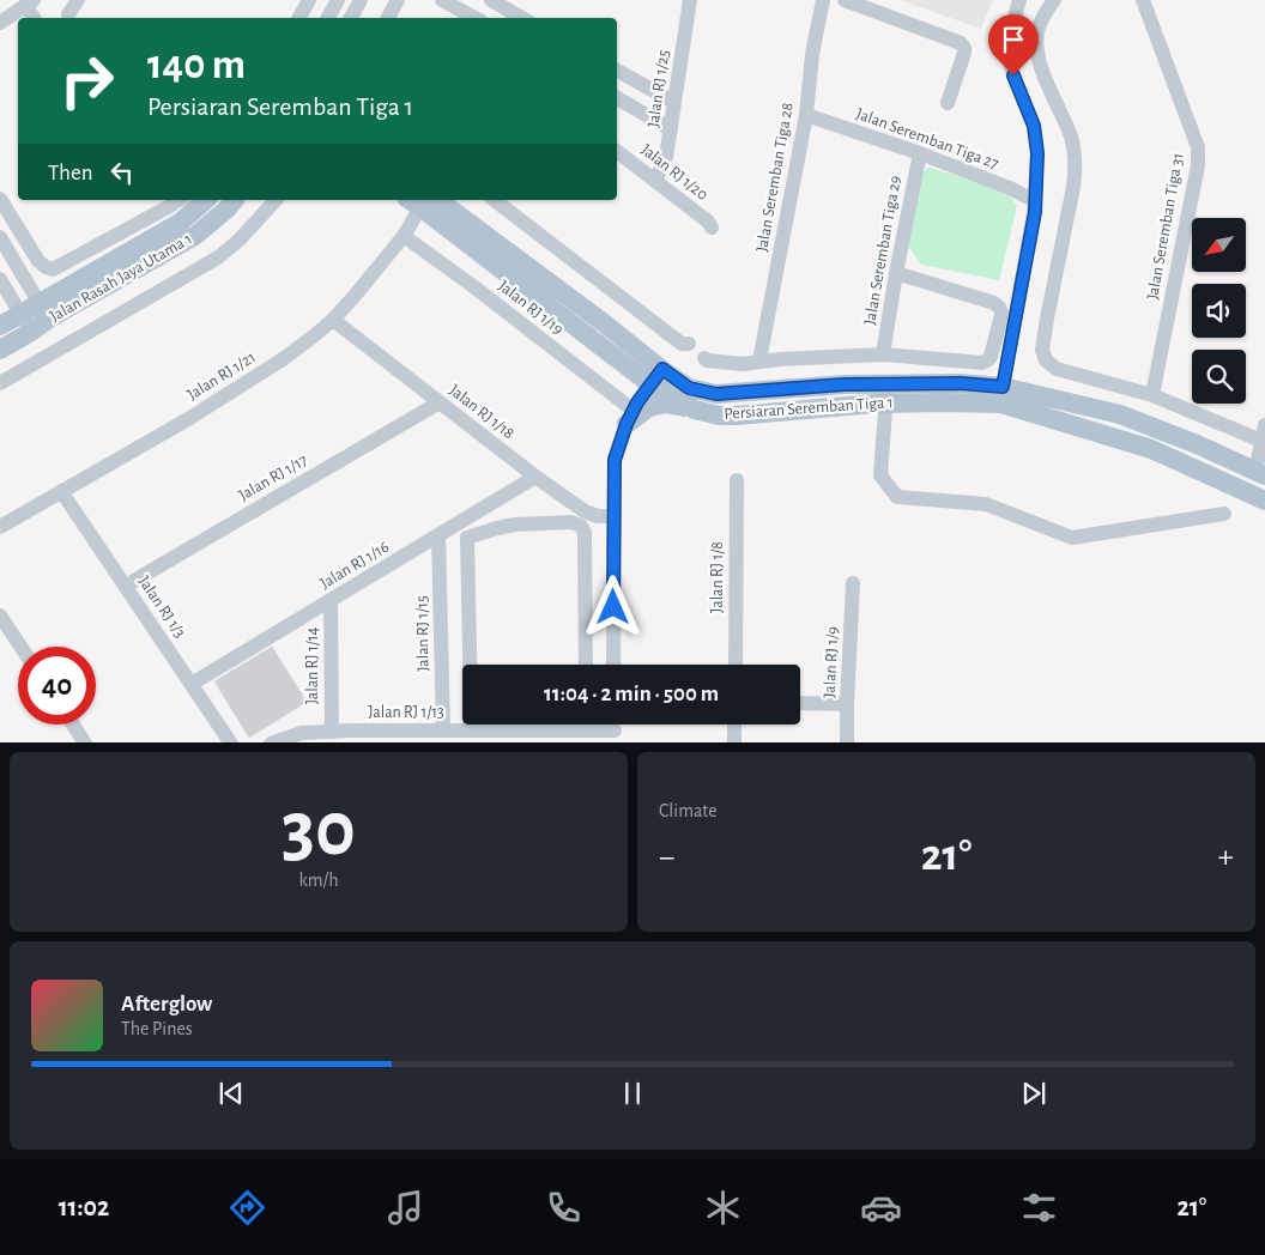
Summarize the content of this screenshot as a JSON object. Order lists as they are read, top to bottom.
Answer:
{
  "streets": {
    "main road": ["Jalan Rasah Jaya Utama 1", "Persiaran Seremban Tiga 1"],
    "street": [
      "Jalan RJ 1/25",
      "Jalan Seremban Tiga 27",
      "Jalan RJ 1/20",
      "Jalan Seremban Tiga 28",
      "Jalan Seremban Tiga 31",
      "Jalan Seremban Tiga 29",
      "Jalan RJ 1/19",
      "Jalan RJ 1/21",
      "Jalan RJ 1/18",
      "Jalan RJ 1/17",
      "Jalan RJ 1/16",
      "Jalan RJ 1/8",
      "Jalan RJ 1/3",
      "Jalan RJ 1/15",
      "Jalan RJ 1/9",
      "Jalan RJ 1/14",
      "Jalan RJ 1/13"
    ]
  },
  "crossings": [
    ["Jalan RJ 1/25", "Jalan RJ 1/20"],
    ["Jalan Seremban Tiga 27", "Jalan Seremban Tiga 28"],
    ["Jalan Seremban Tiga 27", "Jalan Seremban Tiga 29"],
    ["Jalan RJ 1/19", "Jalan RJ 1/21"],
    ["Jalan RJ 1/21", "Persiaran Seremban Tiga 1"],
    ["Jalan RJ 1/21", "Jalan RJ 1/18"],
    ["Jalan RJ 1/21", "Jalan RJ 1/3"],
    ["Jalan RJ 1/18", "Jalan RJ 1/17"],
    ["Jalan RJ 1/18", "Jalan RJ 1/16"],
    ["Jalan RJ 1/17", "Jalan RJ 1/3"],
    ["Jalan RJ 1/16", "Jalan RJ 1/3"],
    ["Jalan RJ 1/16", "Jalan RJ 1/15"],
    ["Jalan RJ 1/16", "Jalan RJ 1/14"],
    ["Jalan RJ 1/15", "Jalan RJ 1/13"],
    ["Jalan RJ 1/14", "Jalan RJ 1/13"]
  ],
  "north": "bottom left",
  "page": {
    "turn": ["140 m", "Persiaran Seremban Tiga 1"],
    "then": "Then",
    "limit": "40",
    "trip": "11:04 · 2 min · 500 m",
    "tile": [
      ["30", "km/h"],
      "Climate"
    ],
    "heat": ["−", "21°", "+"],
    "song": ["Afterglow", "The Pines"],
    "tabs": ["11:02", "21°"]
  }
}
